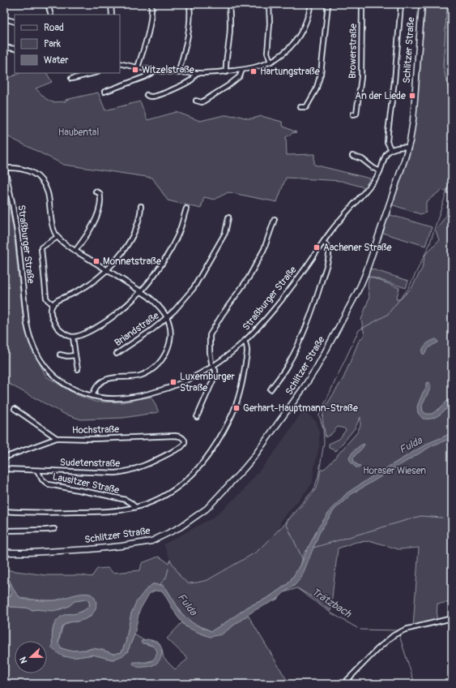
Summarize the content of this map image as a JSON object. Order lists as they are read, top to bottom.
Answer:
{
  "streets": {
    "main road": ["Schlitzer Straße"],
    "street": [
      "Browerstraße",
      "Straßburger Straße",
      "Briandstraße",
      "Hochstraße",
      "Sudetenstraße",
      "Lausitzer Straße"
    ]
  },
  "crossings": [
    ["Hochstraße", "Sudetenstraße"],
    ["Sudetenstraße", "Lausitzer Straße"]
  ],
  "water": ["Fulda", "Trätzbach"],
  "parks": ["Haubental", "Horaser Wiesen"],
  "places": {
    "transit": [
      "Witzelstraße",
      "Hartungstraße",
      "An der Liede",
      "Aachener Straße",
      "Monnetstraße",
      "Luxemburger Straße",
      "Gerhart-Hauptmann-Straße"
    ]
  },
  "legend": ["Road", "Park", "Water"],
  "north": "left"
}
